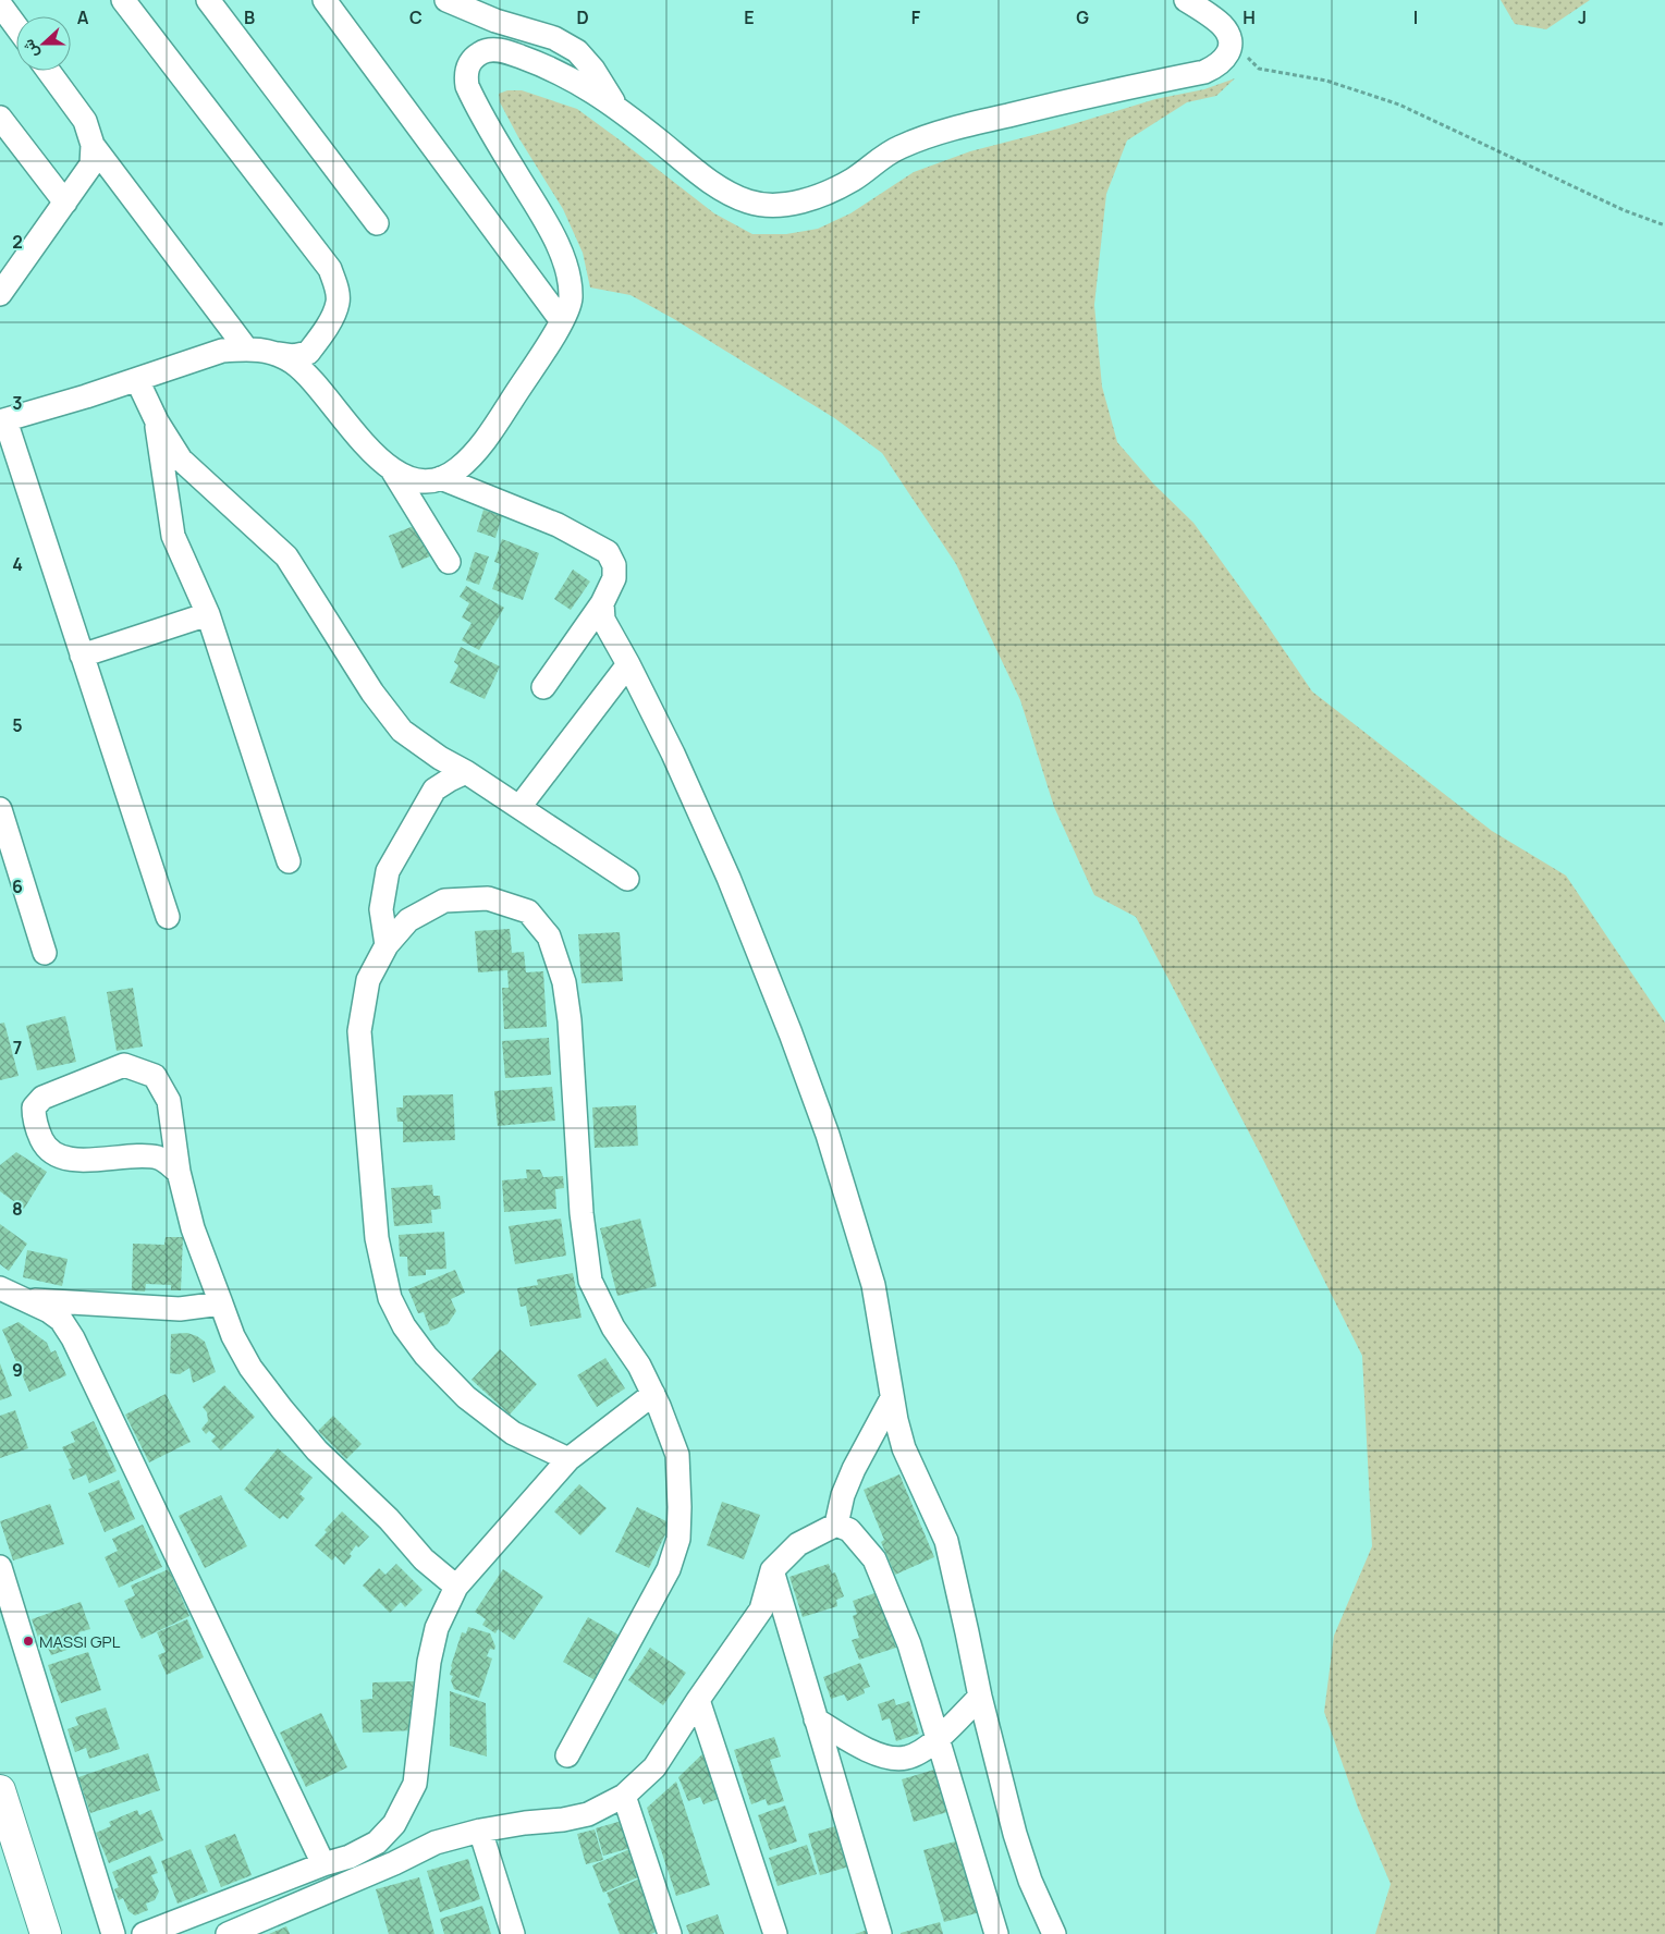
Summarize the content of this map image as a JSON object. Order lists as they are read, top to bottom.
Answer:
{
  "places": ["MASSI GPL"],
  "north": "left",
  "grid": {
    "columns": [
      "A",
      "B",
      "C",
      "D",
      "E",
      "F",
      "G",
      "H",
      "I",
      "J"
    ],
    "rows": [
      "2",
      "3",
      "4",
      "5",
      "6",
      "7",
      "8",
      "9"
    ]
  }
}
